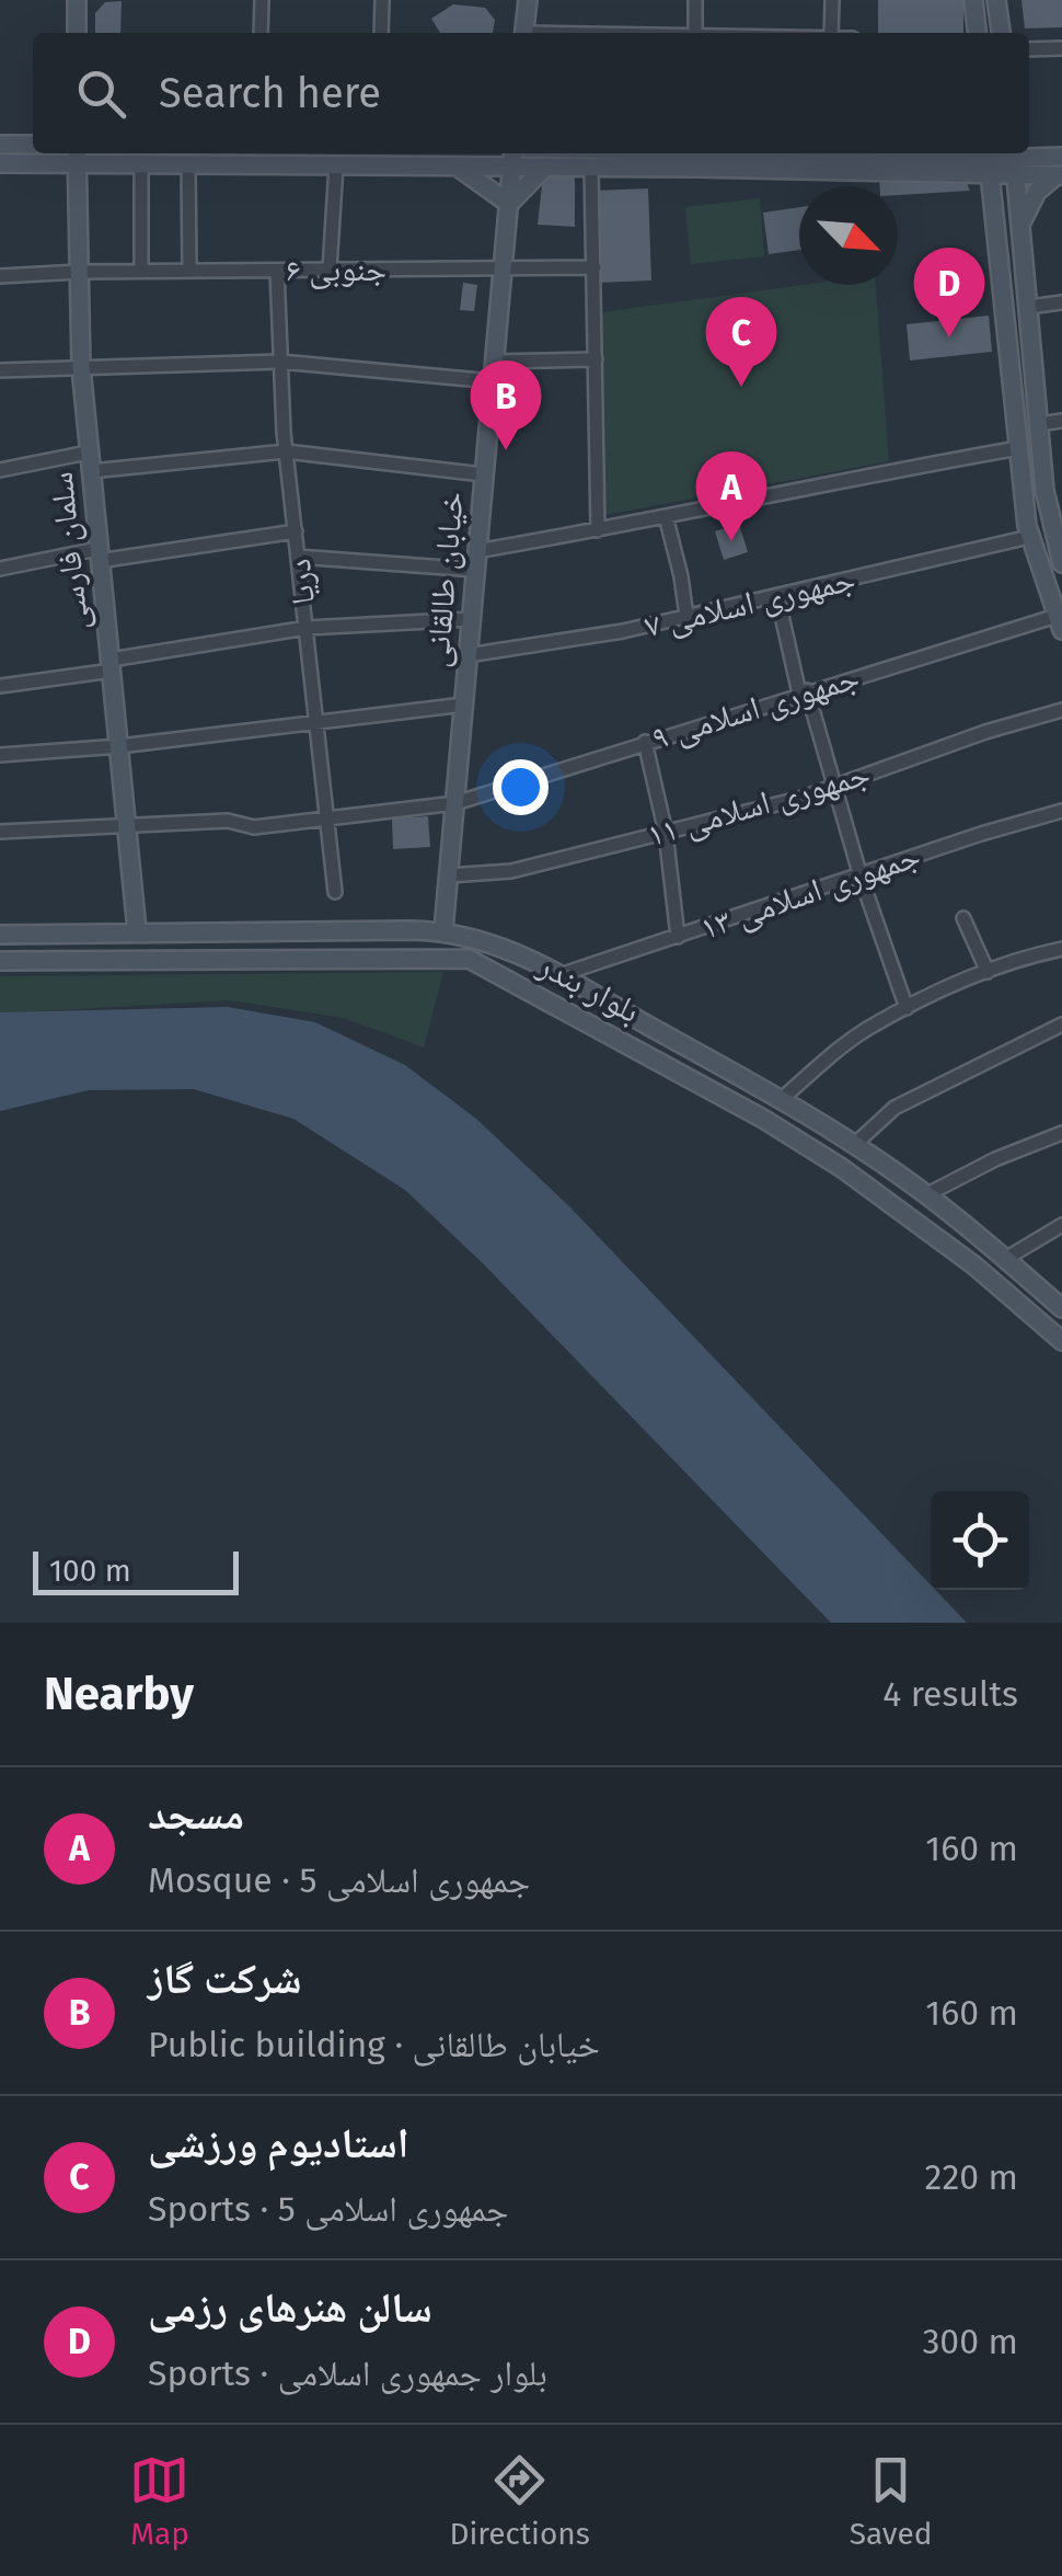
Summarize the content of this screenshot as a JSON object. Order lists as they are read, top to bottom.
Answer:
{
  "streets": {
    "main road": ["سلمان فارسی", "خیابان طالقانی", "بلوار بندر"],
    "street": [
      "۶ جنوبی",
      "دریا",
      "جمهوری اسلامی ۷",
      "جمهوری اسلامی ۹",
      "جمهوری اسلامی ۱۱",
      "جمهوری اسلامی ۱۳"
    ]
  },
  "crossings": [
    ["۶ جنوبی", "سلمان فارسی"],
    ["۶ جنوبی", "خیابان طالقانی"],
    ["۶ جنوبی", "دریا"],
    ["سلمان فارسی", "جمهوری اسلامی ۹"],
    ["سلمان فارسی", "بلوار بندر"],
    ["خیابان طالقانی", "جمهوری اسلامی ۷"],
    ["خیابان طالقانی", "جمهوری اسلامی ۹"],
    ["خیابان طالقانی", "جمهوری اسلامی ۱۱"],
    ["خیابان طالقانی", "بلوار بندر"],
    ["دریا", "جمهوری اسلامی ۹"],
    ["جمهوری اسلامی ۱۳", "بلوار بندر"]
  ],
  "scale_bar": "100 m",
  "north": "bottom right",
  "page": {
    "search": "Search here",
    "pins": [
      "D",
      "C",
      "B",
      "A"
    ],
    "scale": "100 m",
    "heading": ["Nearby", "4 results"],
    "list": [
      {
        "mark": "A",
        "name": "مسجد",
        "note": "Mosque · جمهوری اسلامی 5",
        "value": "160 m"
      },
      {
        "mark": "B",
        "name": "شرکت گاز",
        "note": "Public building · خیابان طالقانی",
        "value": "160 m"
      },
      {
        "mark": "C",
        "name": "استادیوم ورزشی",
        "note": "Sports · جمهوری اسلامی 5",
        "value": "220 m"
      },
      {
        "mark": "D",
        "name": "سالن هنرهای رزمی",
        "note": "Sports · بلوار جمهوری اسلامی",
        "value": "300 m"
      }
    ],
    "nav": ["Map", "Directions", "Saved"]
  }
}
